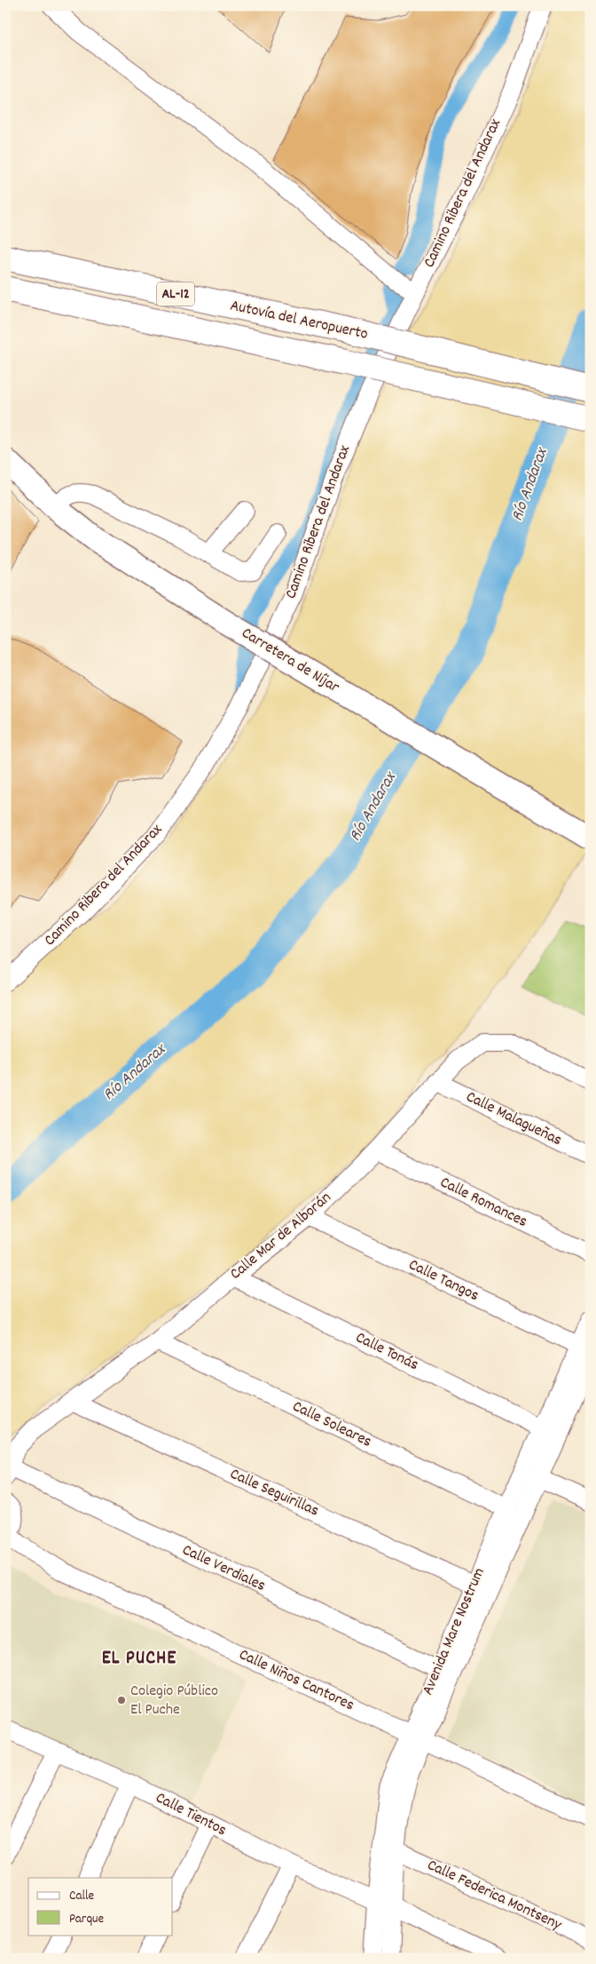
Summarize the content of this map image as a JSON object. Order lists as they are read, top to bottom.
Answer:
{
  "streets": {
    "highway": ["AL-12", "Autovía del Aeropuerto"],
    "main road": ["Carretera de Níjar"],
    "street": [
      "Camino Ribera del Andarax",
      "Calle Malagueñas",
      "Calle Romances",
      "Calle Mar de Alborán",
      "Calle Tangos",
      "Calle Tonás",
      "Calle Soleares",
      "Calle Seguirillas",
      "Calle Verdiales",
      "Avenida Mare Nostrum",
      "Calle Niños Cantores",
      "Calle Tientos",
      "Calle Federica Montseny"
    ]
  },
  "crossings": [
    ["Calle Malagueñas", "Calle Mar de Alborán"],
    ["Calle Romances", "Calle Mar de Alborán"],
    ["Calle Mar de Alborán", "Calle Tangos"],
    ["Calle Mar de Alborán", "Calle Tonás"],
    ["Calle Mar de Alborán", "Calle Soleares"],
    ["Calle Mar de Alborán", "Calle Seguirillas"],
    ["Calle Mar de Alborán", "Calle Verdiales"],
    ["Calle Tangos", "Avenida Mare Nostrum"],
    ["Calle Tonás", "Avenida Mare Nostrum"],
    ["Calle Soleares", "Avenida Mare Nostrum"],
    ["Calle Seguirillas", "Avenida Mare Nostrum"],
    ["Calle Verdiales", "Avenida Mare Nostrum"],
    ["Avenida Mare Nostrum", "Calle Niños Cantores"],
    ["Avenida Mare Nostrum", "Calle Tientos"],
    ["Avenida Mare Nostrum", "Calle Federica Montseny"]
  ],
  "districts": ["EL PUCHE"],
  "water": ["Río Andarax"],
  "places": ["Colegio Público El Puche"],
  "legend": ["Calle", "Parque"]
}
